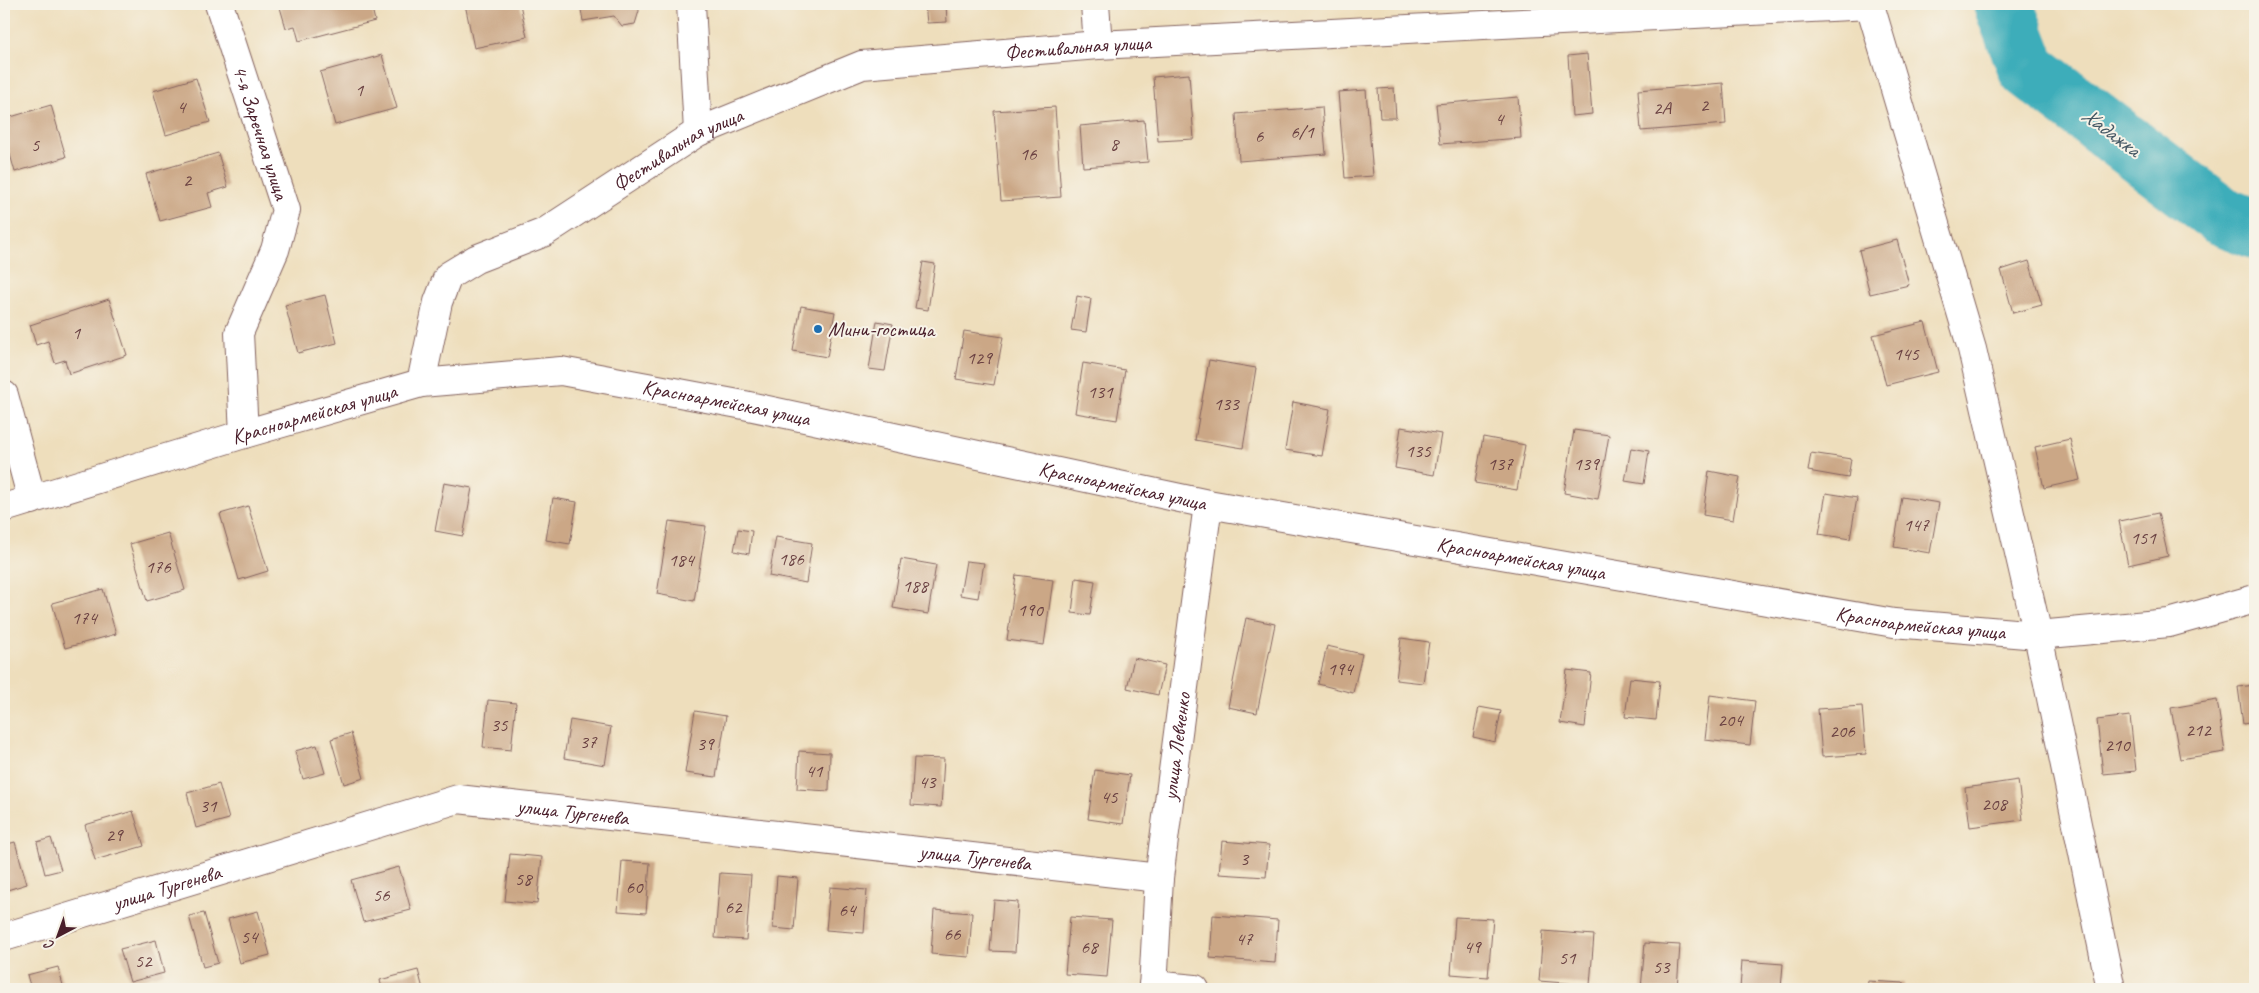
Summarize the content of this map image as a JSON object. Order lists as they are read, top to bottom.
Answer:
{
  "streets": {
    "street": [
      "Фестивальная улица",
      "4-я Заречная улица",
      "Красноармейская улица",
      "улица Левченко",
      "улица Тургенева"
    ]
  },
  "crossings": [
    ["Фестивальная улица", "Красноармейская улица"],
    ["4-я Заречная улица", "Красноармейская улица"],
    ["Красноармейская улица", "улица Левченко"],
    ["улица Левченко", "улица Тургенева"]
  ],
  "water": ["Хадажка"],
  "places": ["Мини-гостица"],
  "house_numbers": [
    "1",
    "2",
    "4",
    "2А",
    "4",
    "6/1",
    "6",
    "8",
    "5",
    "16",
    "2",
    "1",
    "145",
    "129",
    "131",
    "133",
    "135",
    "137",
    "139",
    "147",
    "151",
    "186",
    "184",
    "176",
    "188",
    "190",
    "174",
    "194",
    "204",
    "35",
    "212",
    "206",
    "37",
    "39",
    "210",
    "41",
    "43",
    "45",
    "208",
    "31",
    "29",
    "3",
    "58",
    "60",
    "56",
    "62",
    "64",
    "66",
    "54",
    "47",
    "68",
    "49",
    "51",
    "52",
    "53"
  ],
  "north": "bottom left"
}
